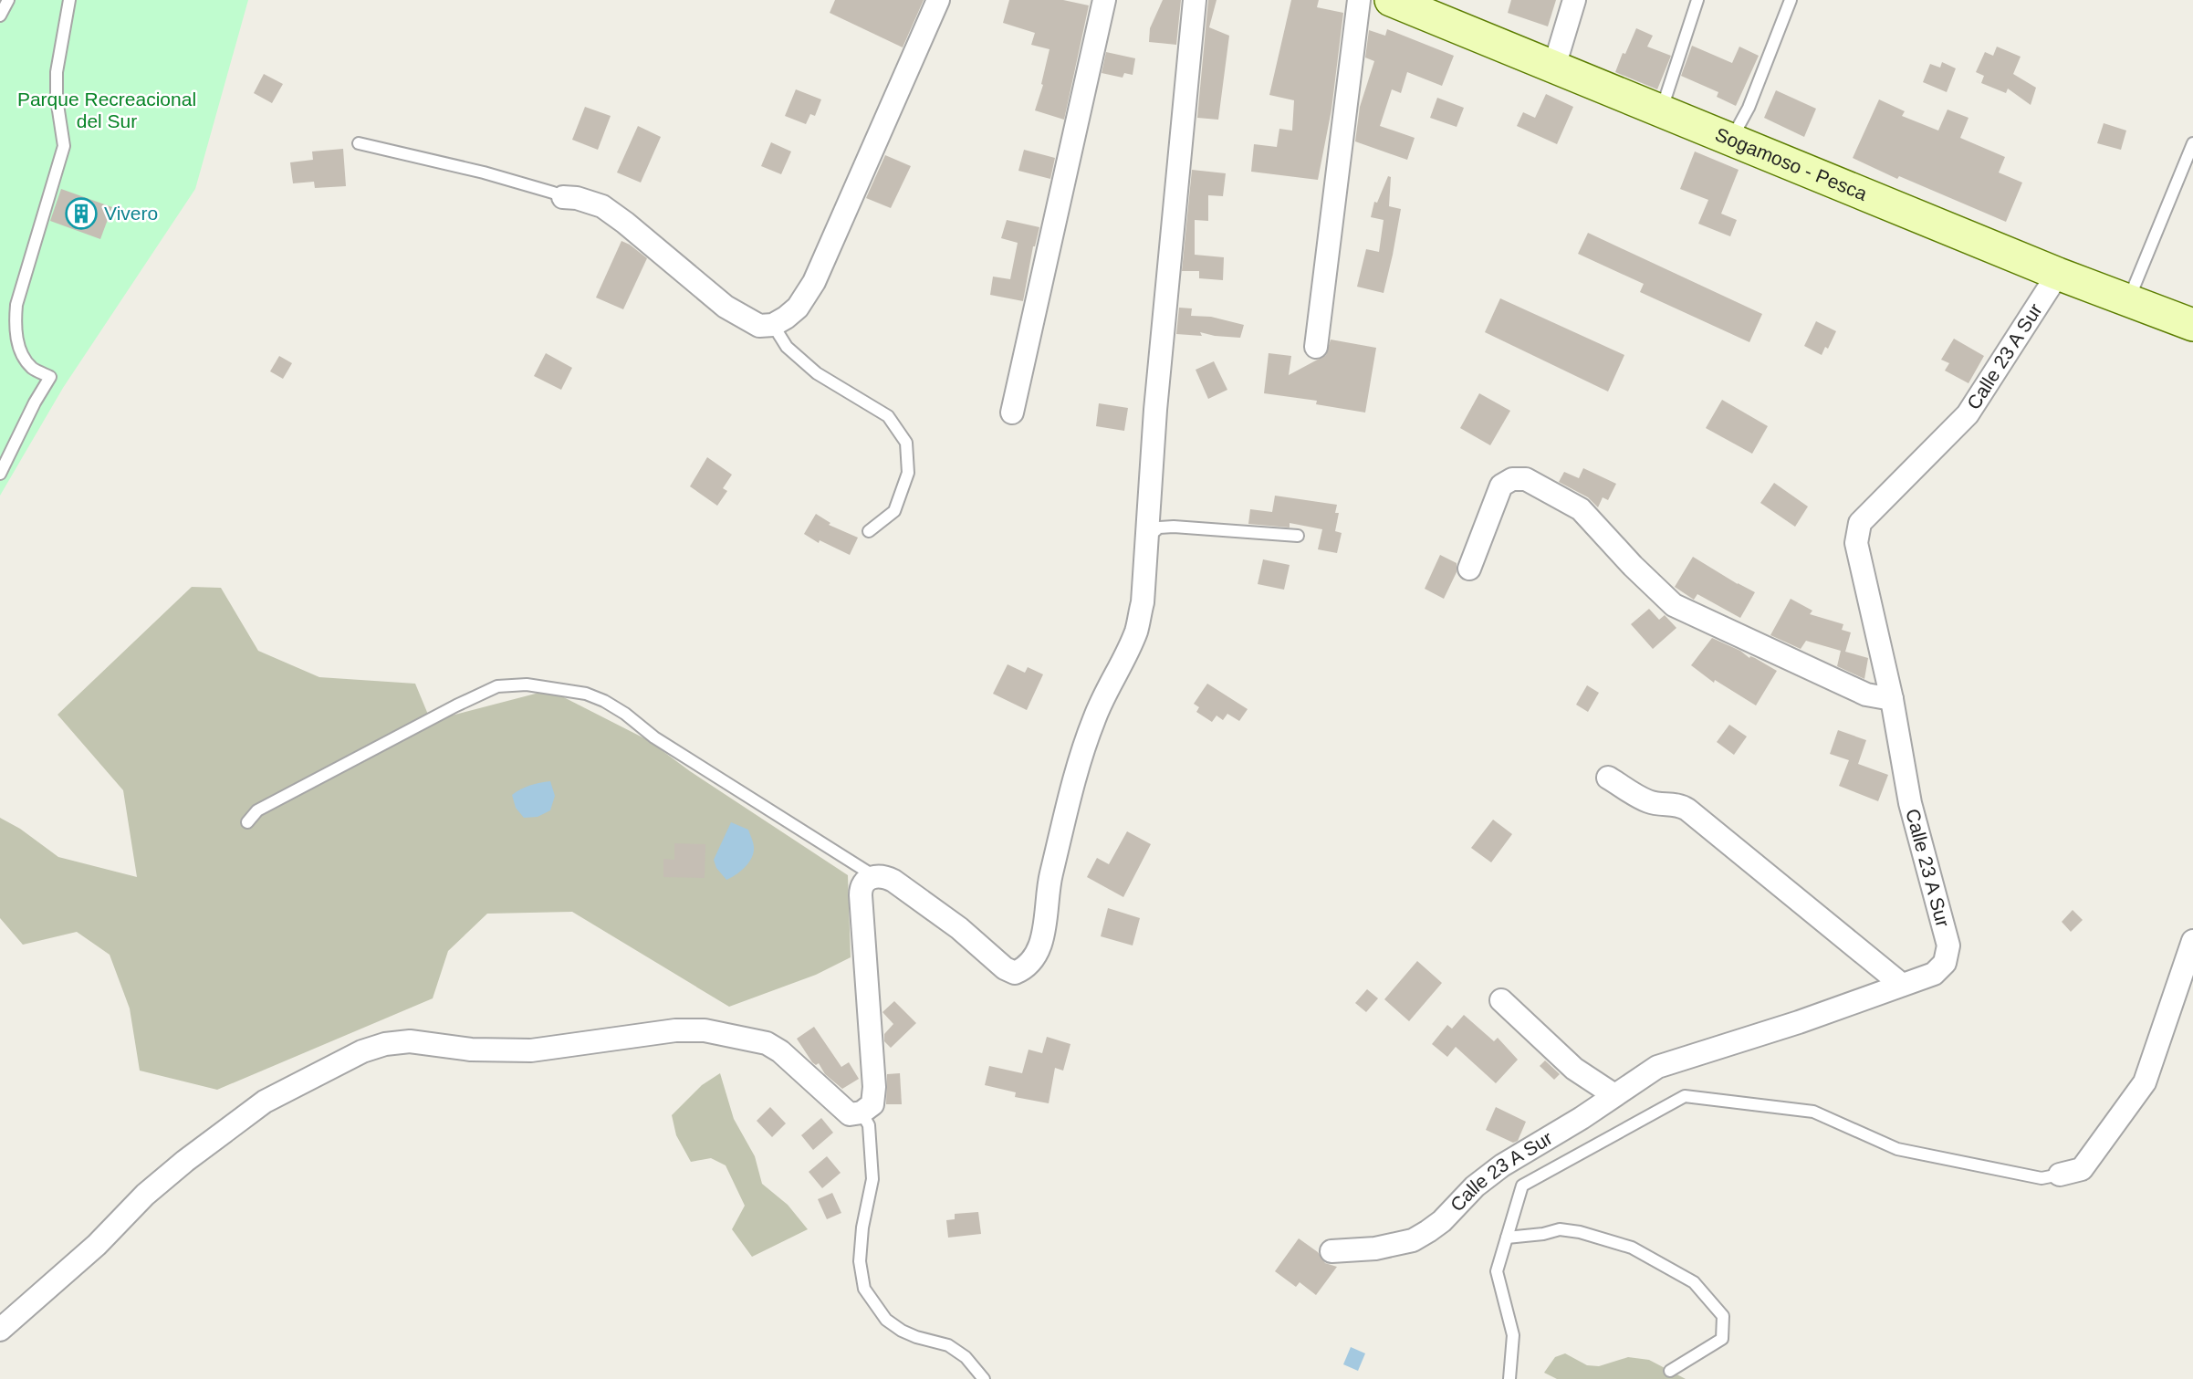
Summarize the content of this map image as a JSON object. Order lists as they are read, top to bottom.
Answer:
{
  "streets": {
    "main road": ["Sogamoso - Pesca"],
    "street": ["Calle 23 A Sur"]
  },
  "crossings": [
    ["Sogamoso - Pesca", "Calle 23 A Sur"]
  ],
  "parks": ["Parque Recreacional del Sur"],
  "places": {
    "building": ["Vivero"]
  }
}
